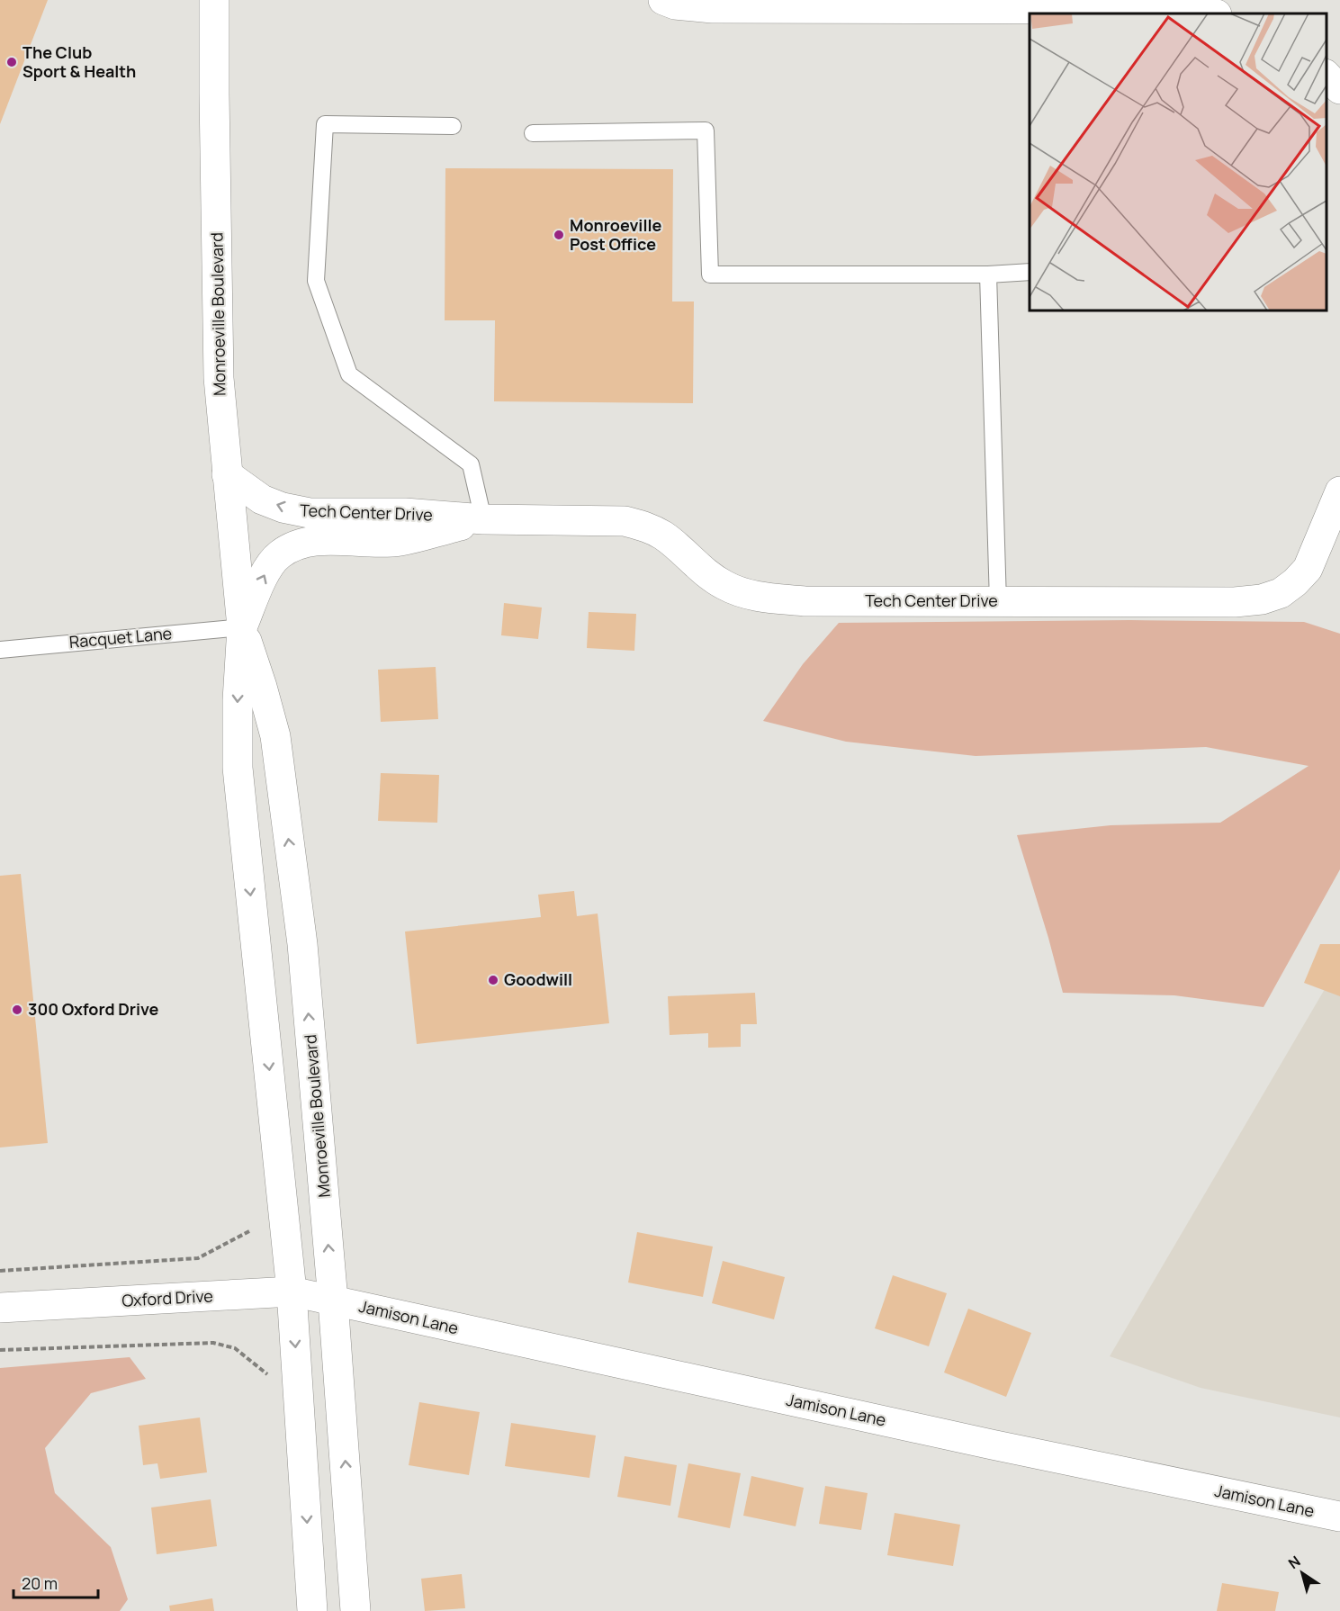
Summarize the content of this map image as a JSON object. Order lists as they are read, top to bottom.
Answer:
{
  "streets": {
    "street": [
      "Monroeville Boulevard",
      "Tech Center Drive",
      "Oxford Drive",
      "Jamison Lane"
    ],
    "lane": ["Racquet Lane"]
  },
  "crossings": [
    ["Monroeville Boulevard", "Tech Center Drive"],
    ["Monroeville Boulevard", "Racquet Lane"],
    ["Monroeville Boulevard", "Oxford Drive"],
    ["Monroeville Boulevard", "Jamison Lane"],
    ["Tech Center Drive", "Racquet Lane"],
    ["Oxford Drive", "Jamison Lane"]
  ],
  "places": [
    "The Club Sport & Health",
    "Monroeville Post Office",
    "Goodwill",
    "300 Oxford Drive"
  ],
  "scale_bar": "20 m",
  "north": "top left"
}
